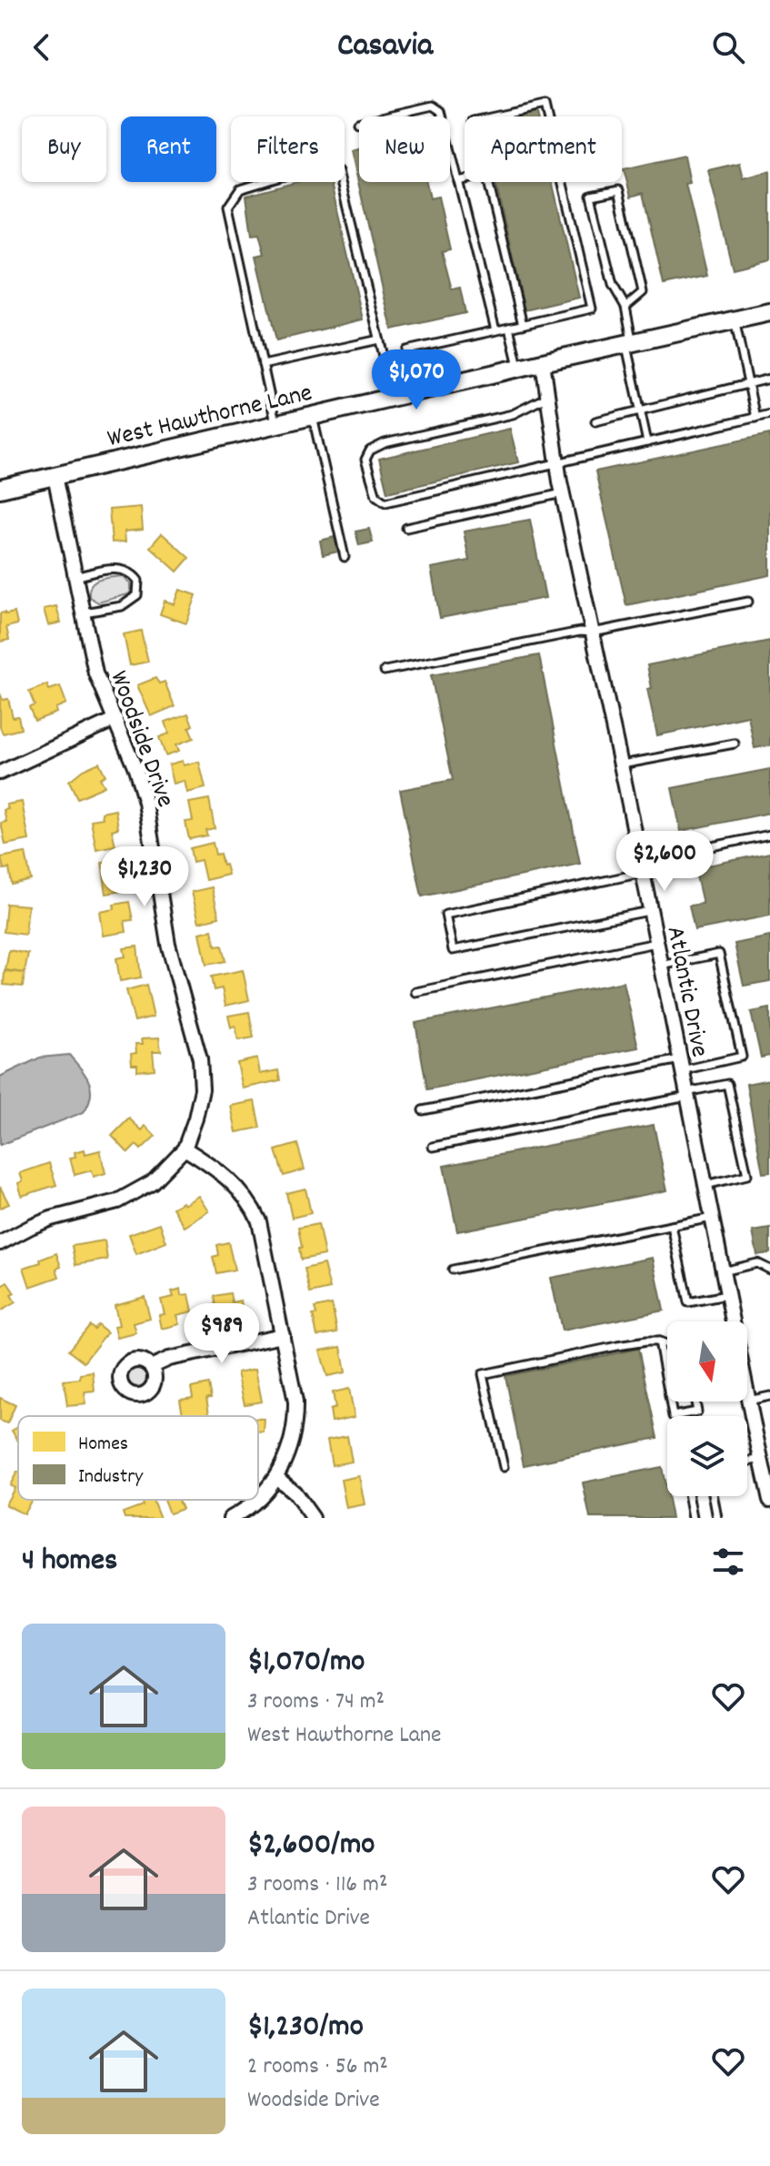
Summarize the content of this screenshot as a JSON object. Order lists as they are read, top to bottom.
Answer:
{
  "streets": {
    "street": ["West Hawthorne Lane", "Woodside Drive", "Atlantic Drive"]
  },
  "crossings": [
    ["West Hawthorne Lane", "Woodside Drive"],
    ["West Hawthorne Lane", "Atlantic Drive"]
  ],
  "legend": ["Homes", "Industry"],
  "north": "bottom",
  "page": {
    "header": "Casavia",
    "chip": [
      "Buy",
      "Rent",
      "Filters",
      "New",
      "Apartment"
    ],
    "price": [
      "$1,070",
      "$2,600",
      "$1,230",
      "$989"
    ],
    "heading": "4 homes",
    "list": [
      {
        "name": "$1,070/mo",
        "note": "3 rooms · 74 m² · West Hawthorne Lane"
      },
      {
        "name": "$2,600/mo",
        "note": "3 rooms · 116 m² · Atlantic Drive"
      },
      {
        "name": "$1,230/mo",
        "note": "2 rooms · 56 m² · Woodside Drive"
      }
    ]
  }
}
